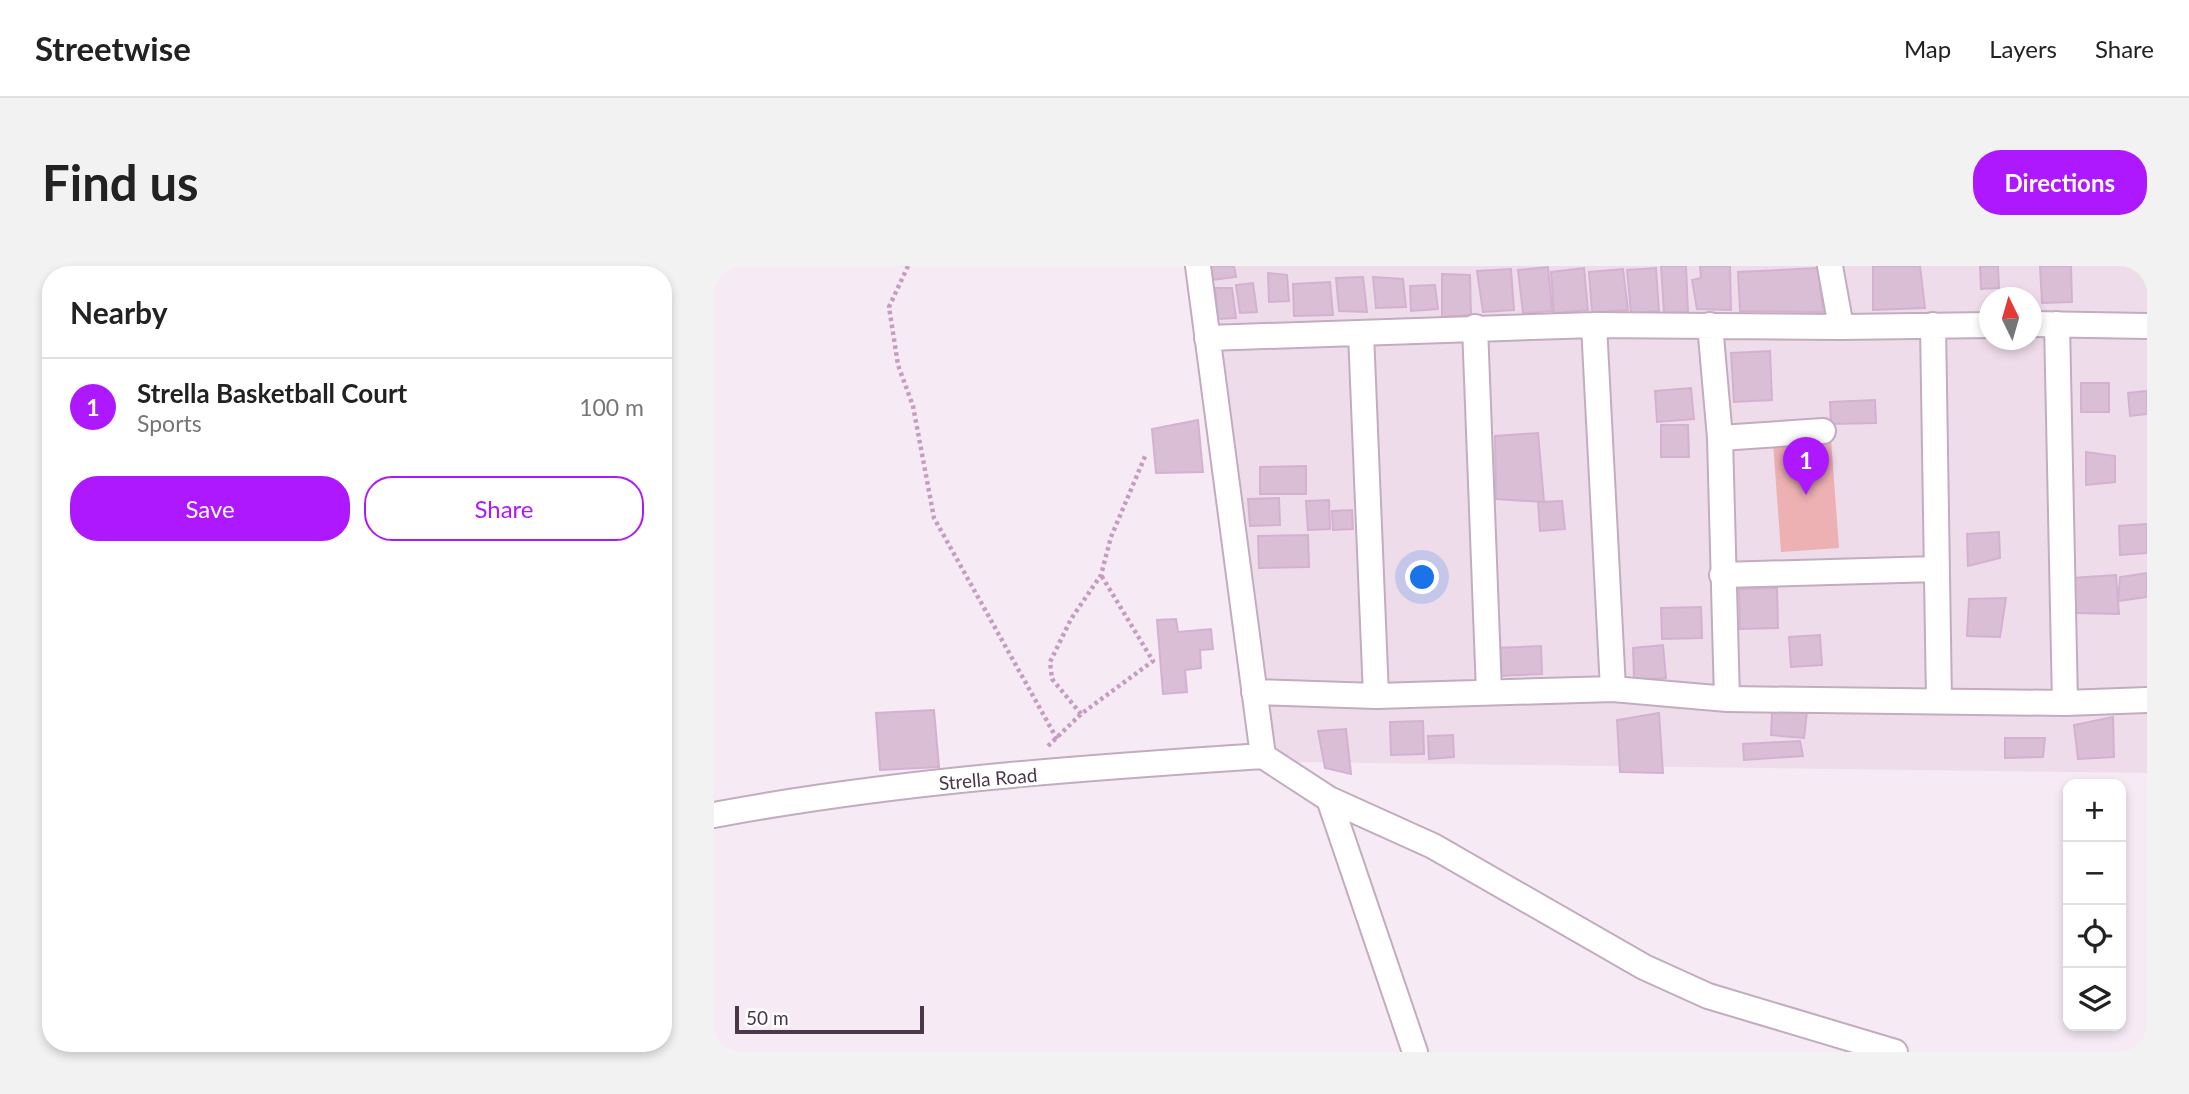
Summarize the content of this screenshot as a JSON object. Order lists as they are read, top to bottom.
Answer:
{
  "streets": {
    "street": ["Strella Road"]
  },
  "scale_bar": "50 m",
  "north": "top",
  "page": {
    "header": "Streetwise",
    "nav": ["Map", "Layers", "Share"],
    "buttons": [
      "Directions",
      ["Save", "Share"]
    ],
    "title": "Find us",
    "heading": "Nearby",
    "list": [
      {
        "mark": "1",
        "name": "Strella Basketball Court",
        "note": "Sports",
        "value": "100 m"
      }
    ],
    "pins": "1",
    "map_buttons": ["+", "−"],
    "scale": "50 m"
  }
}
